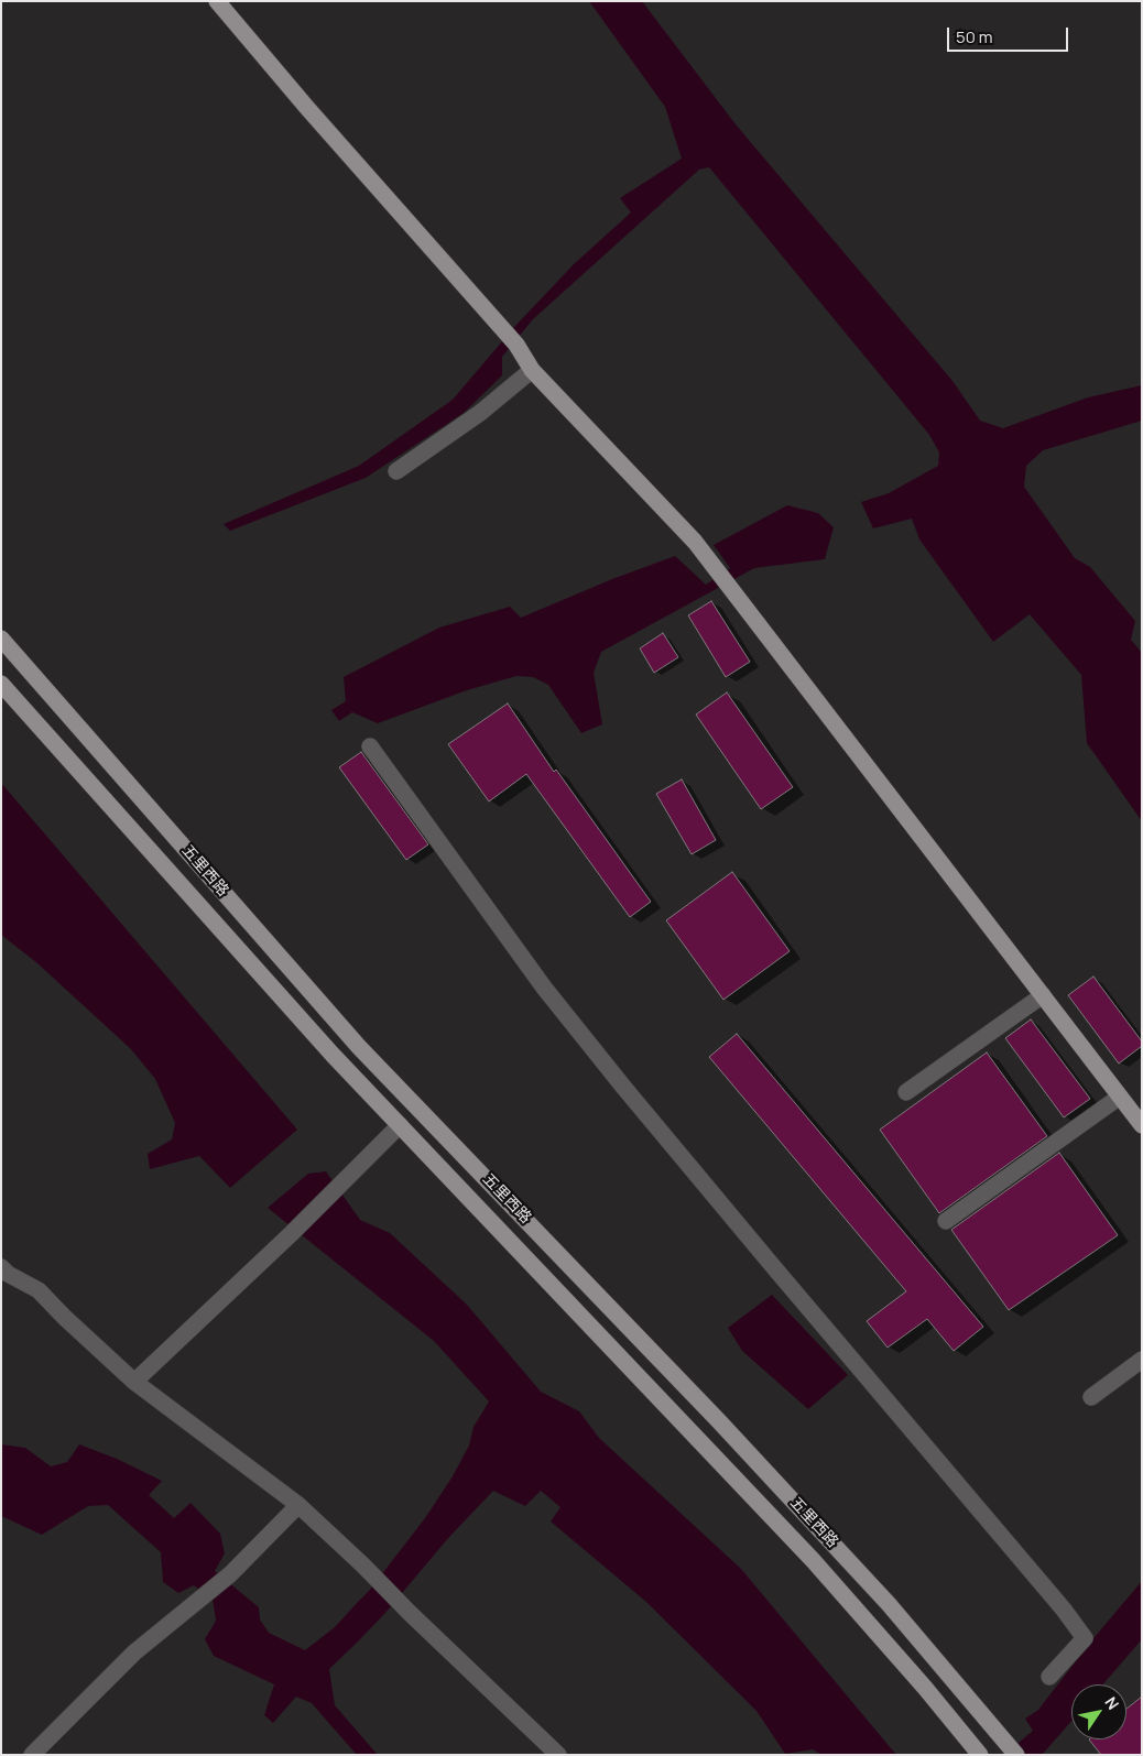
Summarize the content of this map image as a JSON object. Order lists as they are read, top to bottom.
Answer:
{
  "streets": {
    "main road": ["五里西路"]
  },
  "scale_bar": "50 m",
  "north": "top right"
}
